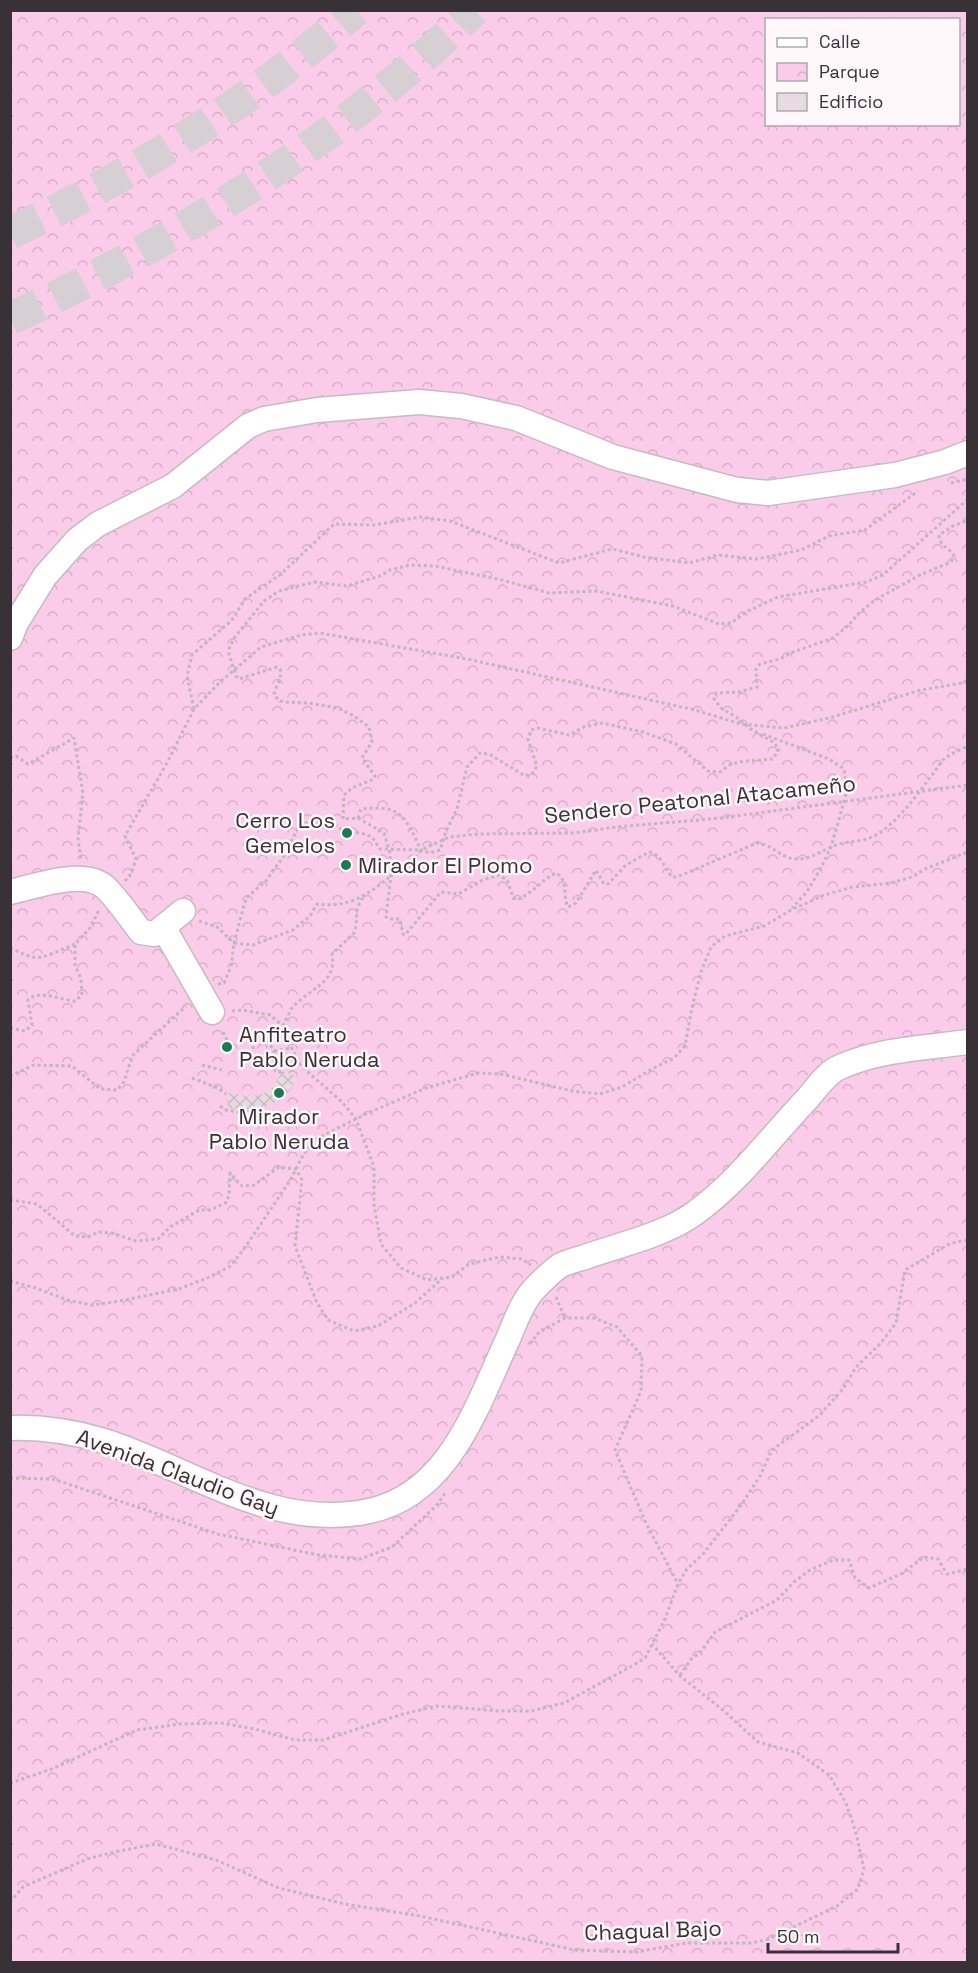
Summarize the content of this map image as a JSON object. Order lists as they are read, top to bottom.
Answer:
{
  "streets": {
    "street": ["Avenida Claudio Gay"],
    "path": ["Sendero Peatonal Atacameño", "Chagual Bajo"]
  },
  "places": [
    "Cerro Los Gemelos",
    "Mirador El Plomo",
    "Anfiteatro Pablo Neruda",
    "Mirador Pablo Neruda"
  ],
  "legend": ["Calle", "Parque", "Edificio"],
  "scale_bar": "50 m"
}
